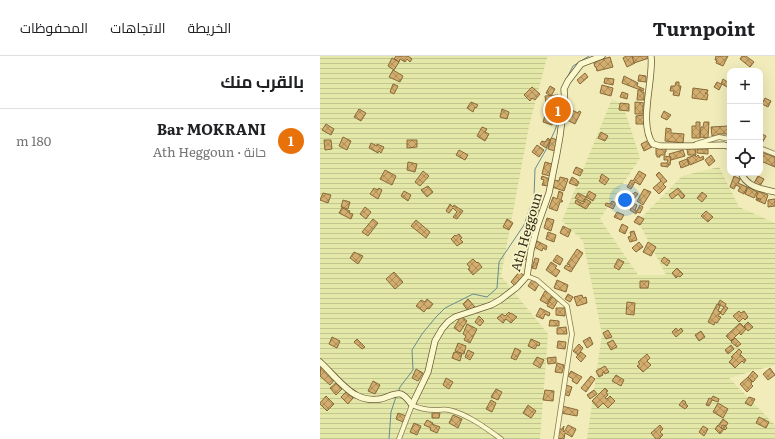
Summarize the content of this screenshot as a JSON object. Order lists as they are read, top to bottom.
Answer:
{
  "streets": {
    "street": ["Ath Heggoun"]
  },
  "page": {
    "header": "Turnpoint",
    "nav": ["الخريطة", "الاتجاهات", "المحفوظات"],
    "heading": "بالقرب منك",
    "map_buttons": ["+", "−"],
    "pins": "1",
    "list": [
      {
        "mark": "1",
        "name": "Bar MOKRANI",
        "note": "حانة · Ath Heggoun",
        "value": "180 m"
      }
    ]
  }
}
